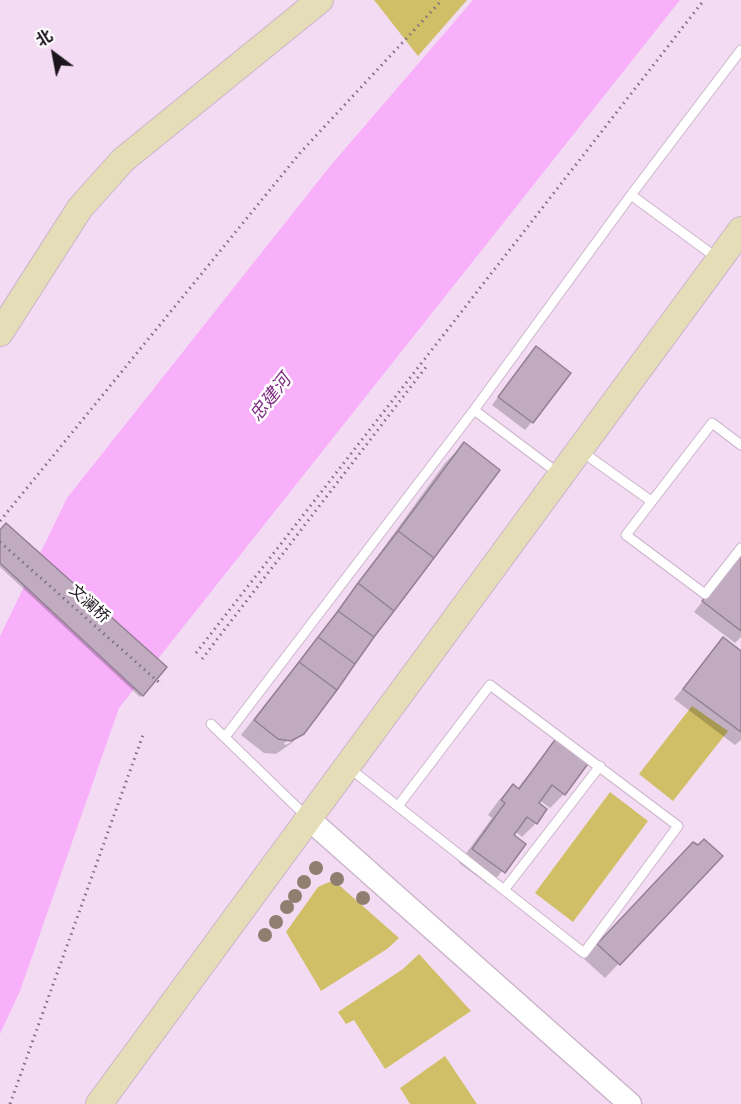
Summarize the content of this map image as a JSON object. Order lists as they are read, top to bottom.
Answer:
{
  "streets": {
    "path": ["文澜桥"]
  },
  "water": ["忠建河"],
  "north": "top left"
}
